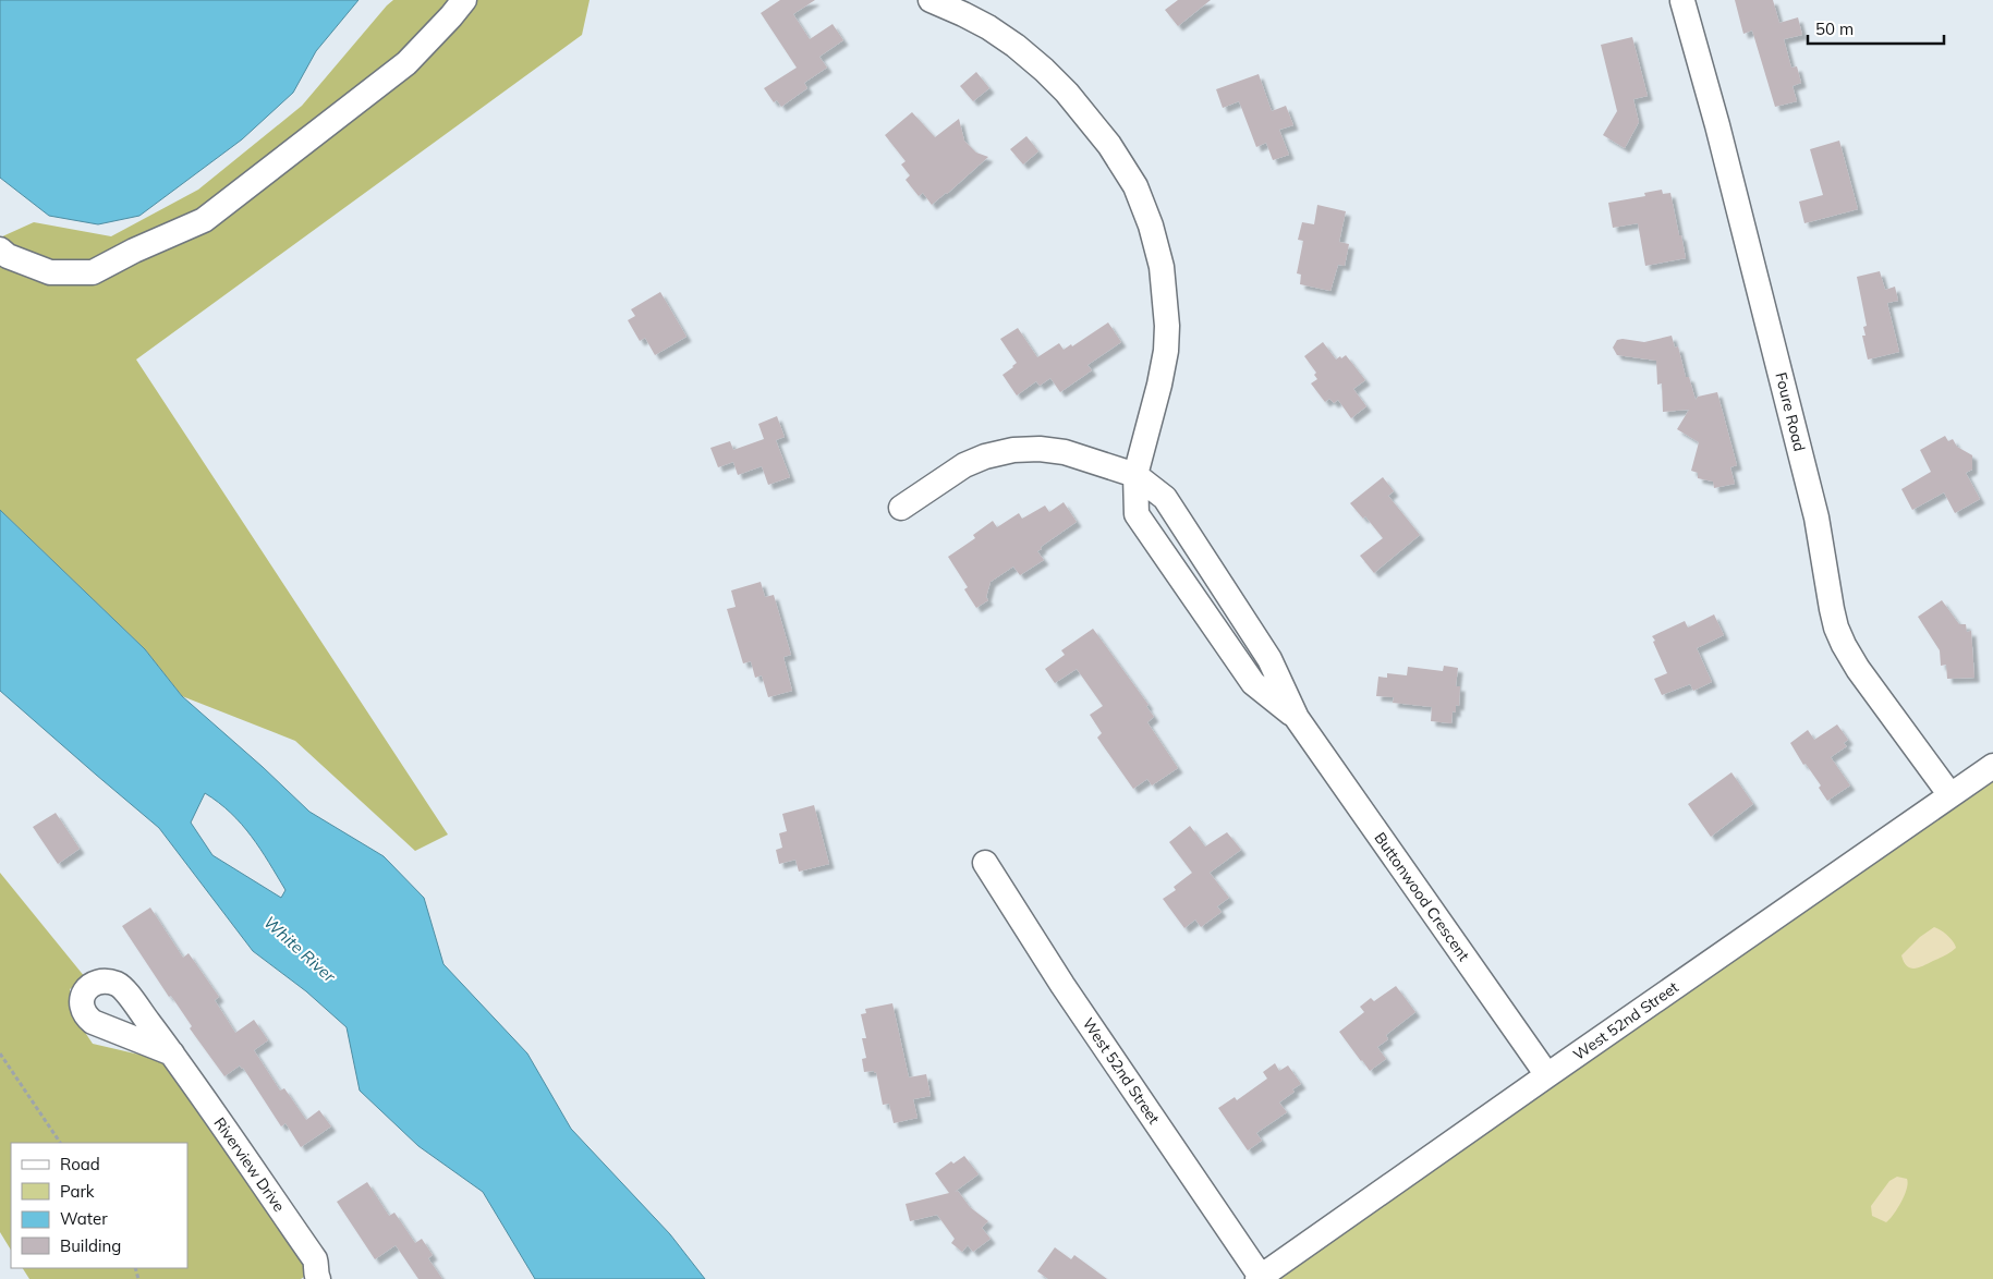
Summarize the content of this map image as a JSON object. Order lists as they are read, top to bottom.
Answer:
{
  "streets": {
    "street": [
      "Foure Road",
      "Buttonwood Crescent",
      "West 52nd Street",
      "Riverview Drive"
    ]
  },
  "crossings": [
    ["Foure Road", "West 52nd Street"],
    ["Buttonwood Crescent", "West 52nd Street"]
  ],
  "water": ["White River"],
  "legend": [
    "Road",
    "Park",
    "Water",
    "Building"
  ],
  "scale_bar": "50 m"
}
